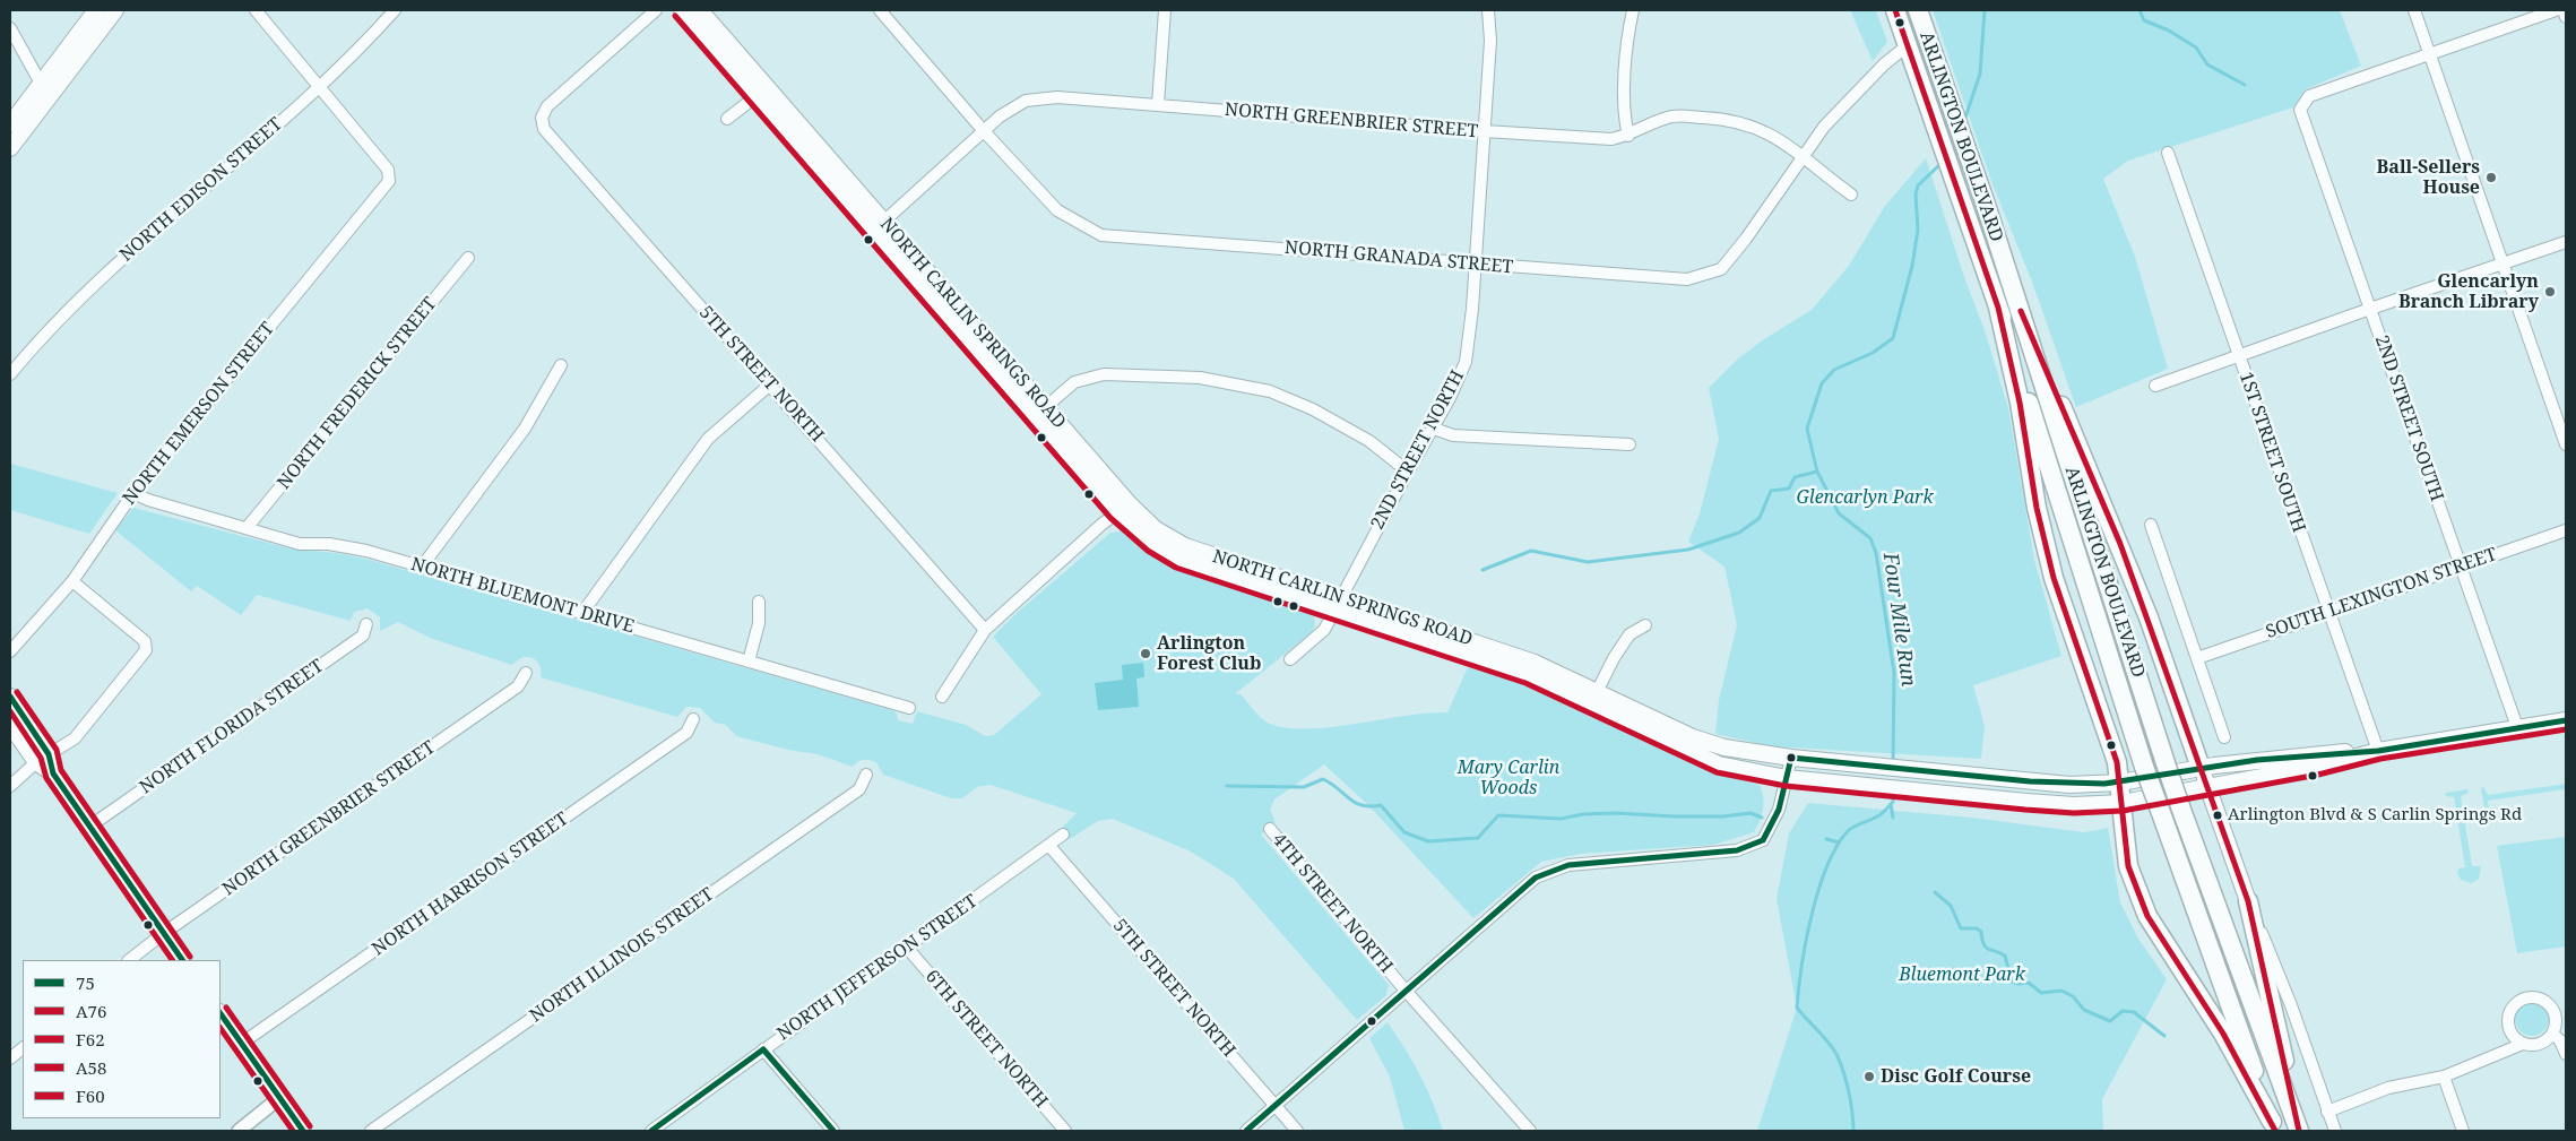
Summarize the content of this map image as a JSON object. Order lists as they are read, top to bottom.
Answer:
{
  "streets": {
    "highway": ["ARLINGTON BOULEVARD"],
    "main road": ["NORTH CARLIN SPRINGS ROAD"],
    "street": [
      "NORTH GREENBRIER STREET",
      "NORTH EDISON STREET",
      "NORTH GRANADA STREET",
      "5TH STREET NORTH",
      "NORTH FREDERICK STREET",
      "NORTH EMERSON STREET",
      "2ND STREET SOUTH",
      "2ND STREET NORTH",
      "1ST STREET SOUTH",
      "SOUTH LEXINGTON STREET",
      "NORTH BLUEMONT DRIVE",
      "NORTH FLORIDA STREET",
      "NORTH HARRISON STREET",
      "4TH STREET NORTH",
      "NORTH ILLINOIS STREET",
      "NORTH JEFFERSON STREET",
      "6TH STREET NORTH"
    ]
  },
  "crossings": [
    ["NORTH GREENBRIER STREET", "NORTH GRANADA STREET"],
    ["NORTH GREENBRIER STREET", "NORTH CARLIN SPRINGS ROAD"],
    ["NORTH GREENBRIER STREET", "2ND STREET NORTH"],
    ["ARLINGTON BOULEVARD", "NORTH GRANADA STREET"],
    ["NORTH EDISON STREET", "NORTH EMERSON STREET"],
    ["NORTH GRANADA STREET", "2ND STREET NORTH"],
    ["NORTH CARLIN SPRINGS ROAD", "2ND STREET NORTH"],
    ["NORTH CARLIN SPRINGS ROAD", "1ST STREET SOUTH"],
    ["5TH STREET NORTH", "NORTH JEFFERSON STREET"],
    ["NORTH FREDERICK STREET", "NORTH BLUEMONT DRIVE"],
    ["NORTH EMERSON STREET", "NORTH BLUEMONT DRIVE"],
    ["2ND STREET SOUTH", "SOUTH LEXINGTON STREET"],
    ["1ST STREET SOUTH", "SOUTH LEXINGTON STREET"],
    ["NORTH JEFFERSON STREET", "6TH STREET NORTH"]
  ],
  "water": ["Four Mile Run"],
  "parks": ["Glencarlyn Park", "Mary Carlin Woods", "Bluemont Park"],
  "places": [
    "Ball-Sellers House",
    "Glencarlyn Branch Library",
    "Arlington Forest Club",
    "Arlington Blvd & S Carlin Springs Rd",
    "Disc Golf Course"
  ],
  "lines": [
    "transit line F62",
    "transit line A76",
    "transit line F60",
    "transit line 75",
    "transit line A58"
  ],
  "legend": [
    "75",
    "A76",
    "F62",
    "A58",
    "F60"
  ]
}
